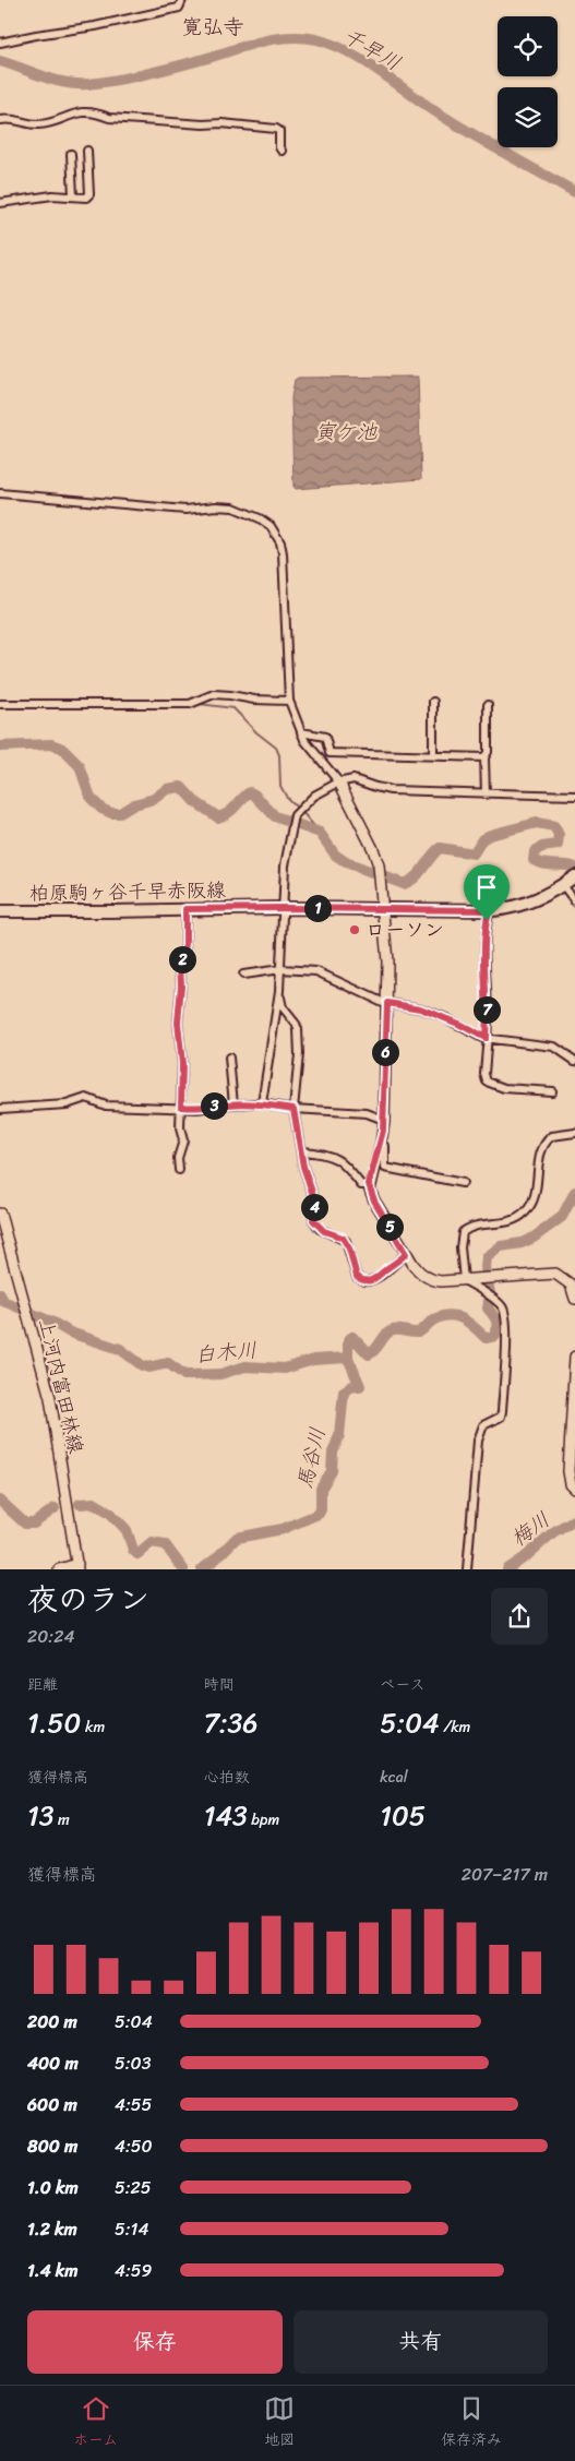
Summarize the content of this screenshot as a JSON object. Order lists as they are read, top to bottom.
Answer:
{
  "streets": {
    "main road": ["柏原駒ヶ谷千早赤阪線"],
    "street": ["上河内富田林線"]
  },
  "districts": ["寛弘寺"],
  "water": [
    "千早川",
    "寅ケ池",
    "白木川",
    "馬谷川",
    "梅川"
  ],
  "places": ["ローソン"],
  "page": {
    "pins": [
      "1",
      "2",
      "7",
      "6",
      "3",
      "4",
      "5"
    ],
    "heading": ["夜のラン", "20:24"],
    "stats": [
      ["距離", "1.50 km"],
      ["時間", "7:36"],
      ["ペース", "5:04 /km"],
      ["獲得標高", "13 m"],
      ["心拍数", "143 bpm"],
      ["kcal", "105"]
    ],
    "chart": ["獲得標高", "207–217 m"],
    "list": [
      {
        "name": "200 m",
        "note": "5:04"
      },
      {
        "name": "400 m",
        "note": "5:03"
      },
      {
        "name": "600 m",
        "note": "4:55"
      },
      {
        "name": "800 m",
        "note": "4:50"
      },
      {
        "name": "1.0 km",
        "note": "5:25"
      },
      {
        "name": "1.2 km",
        "note": "5:14"
      },
      {
        "name": "1.4 km",
        "note": "4:59"
      }
    ],
    "buttons": ["保存", "共有"],
    "tabs": ["ホーム", "地図", "保存済み"]
  }
}
